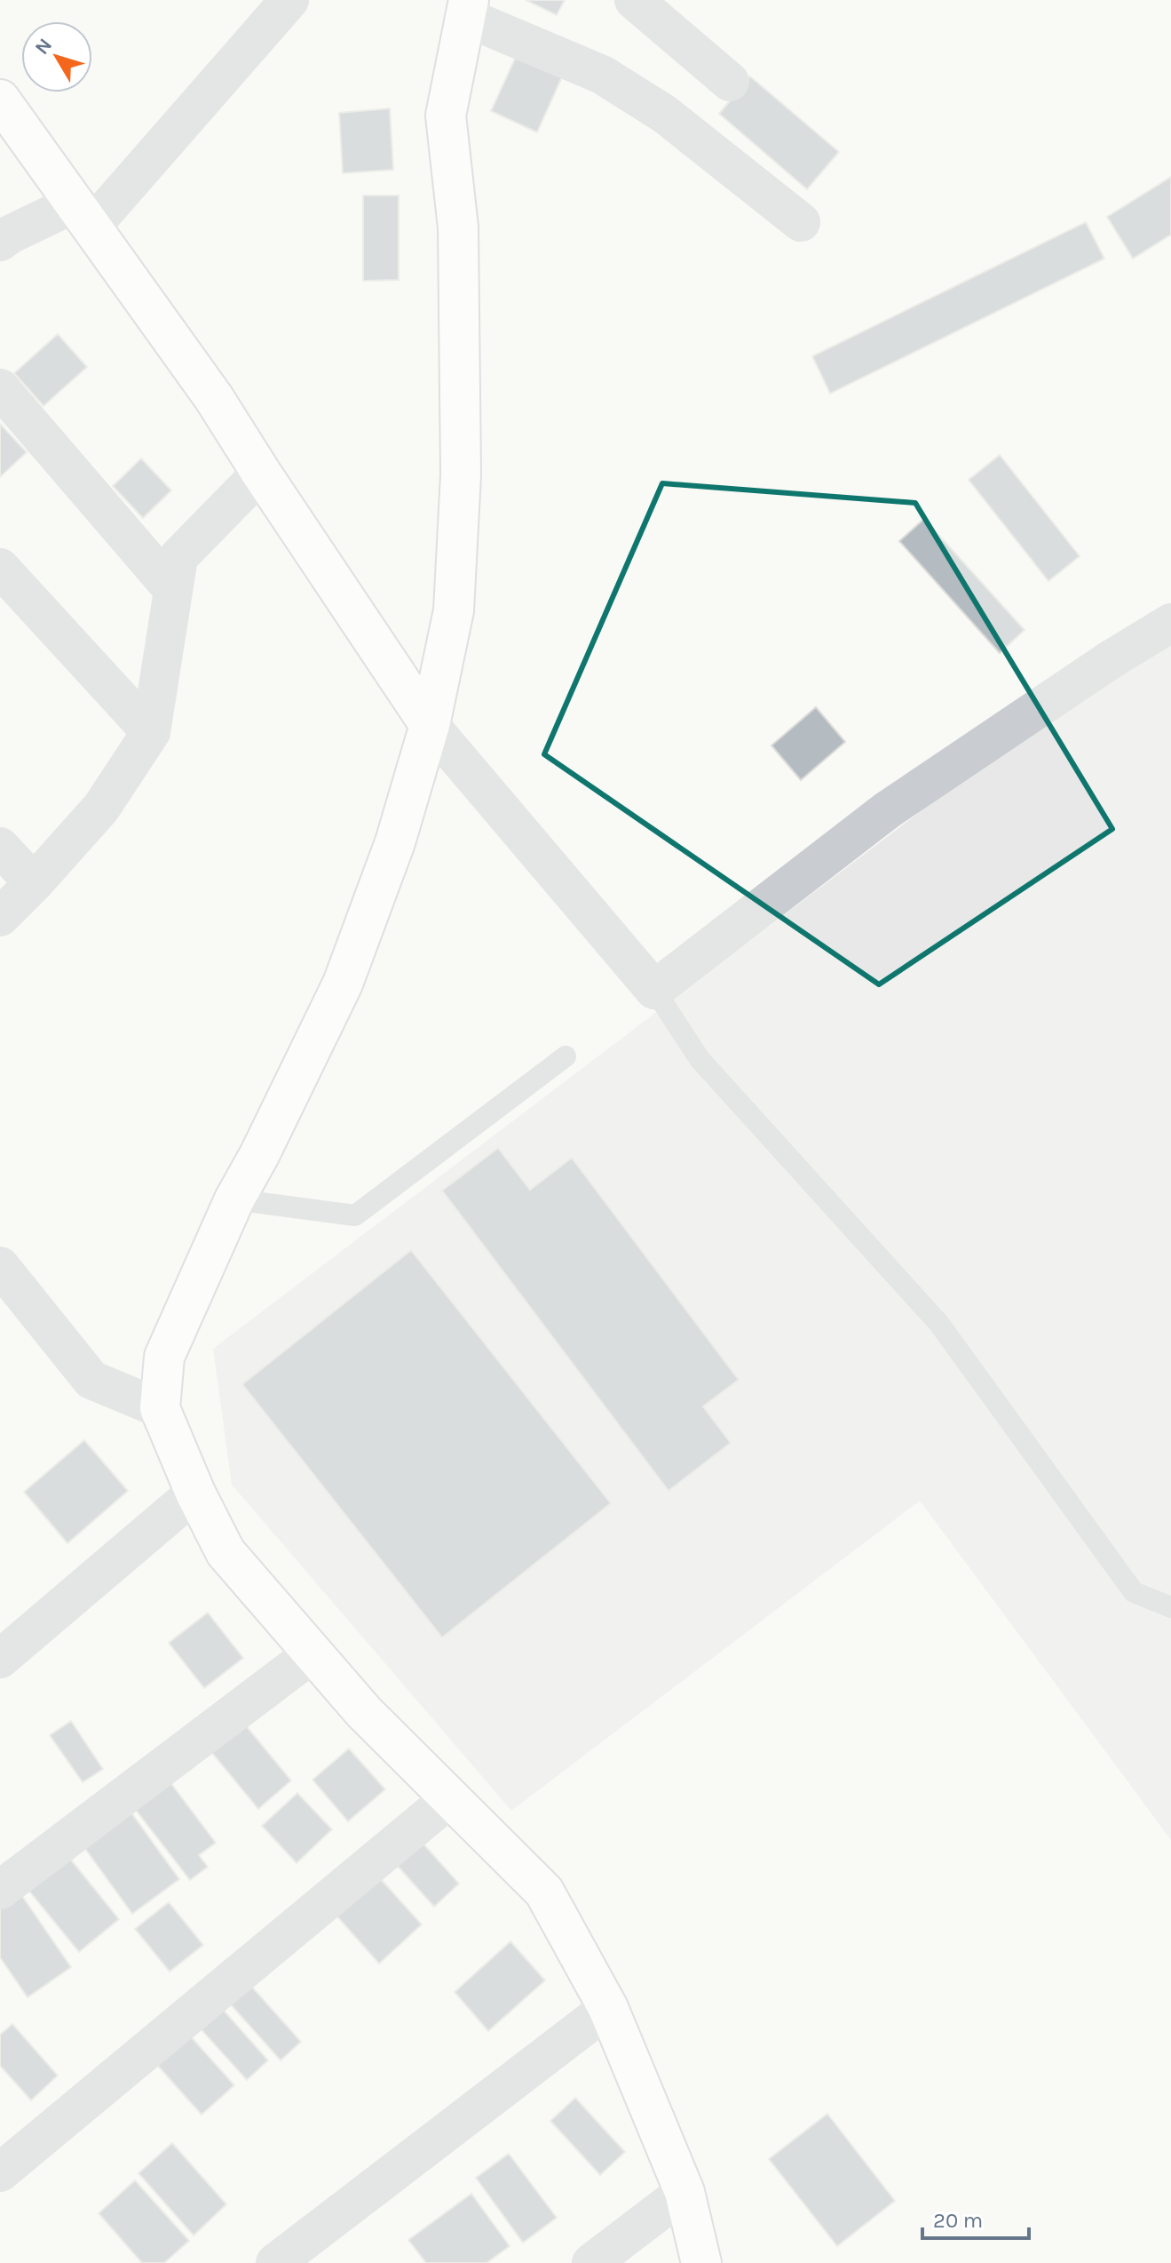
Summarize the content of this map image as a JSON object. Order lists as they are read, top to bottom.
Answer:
{
  "scale_bar": "20 m",
  "north": "top left"
}
